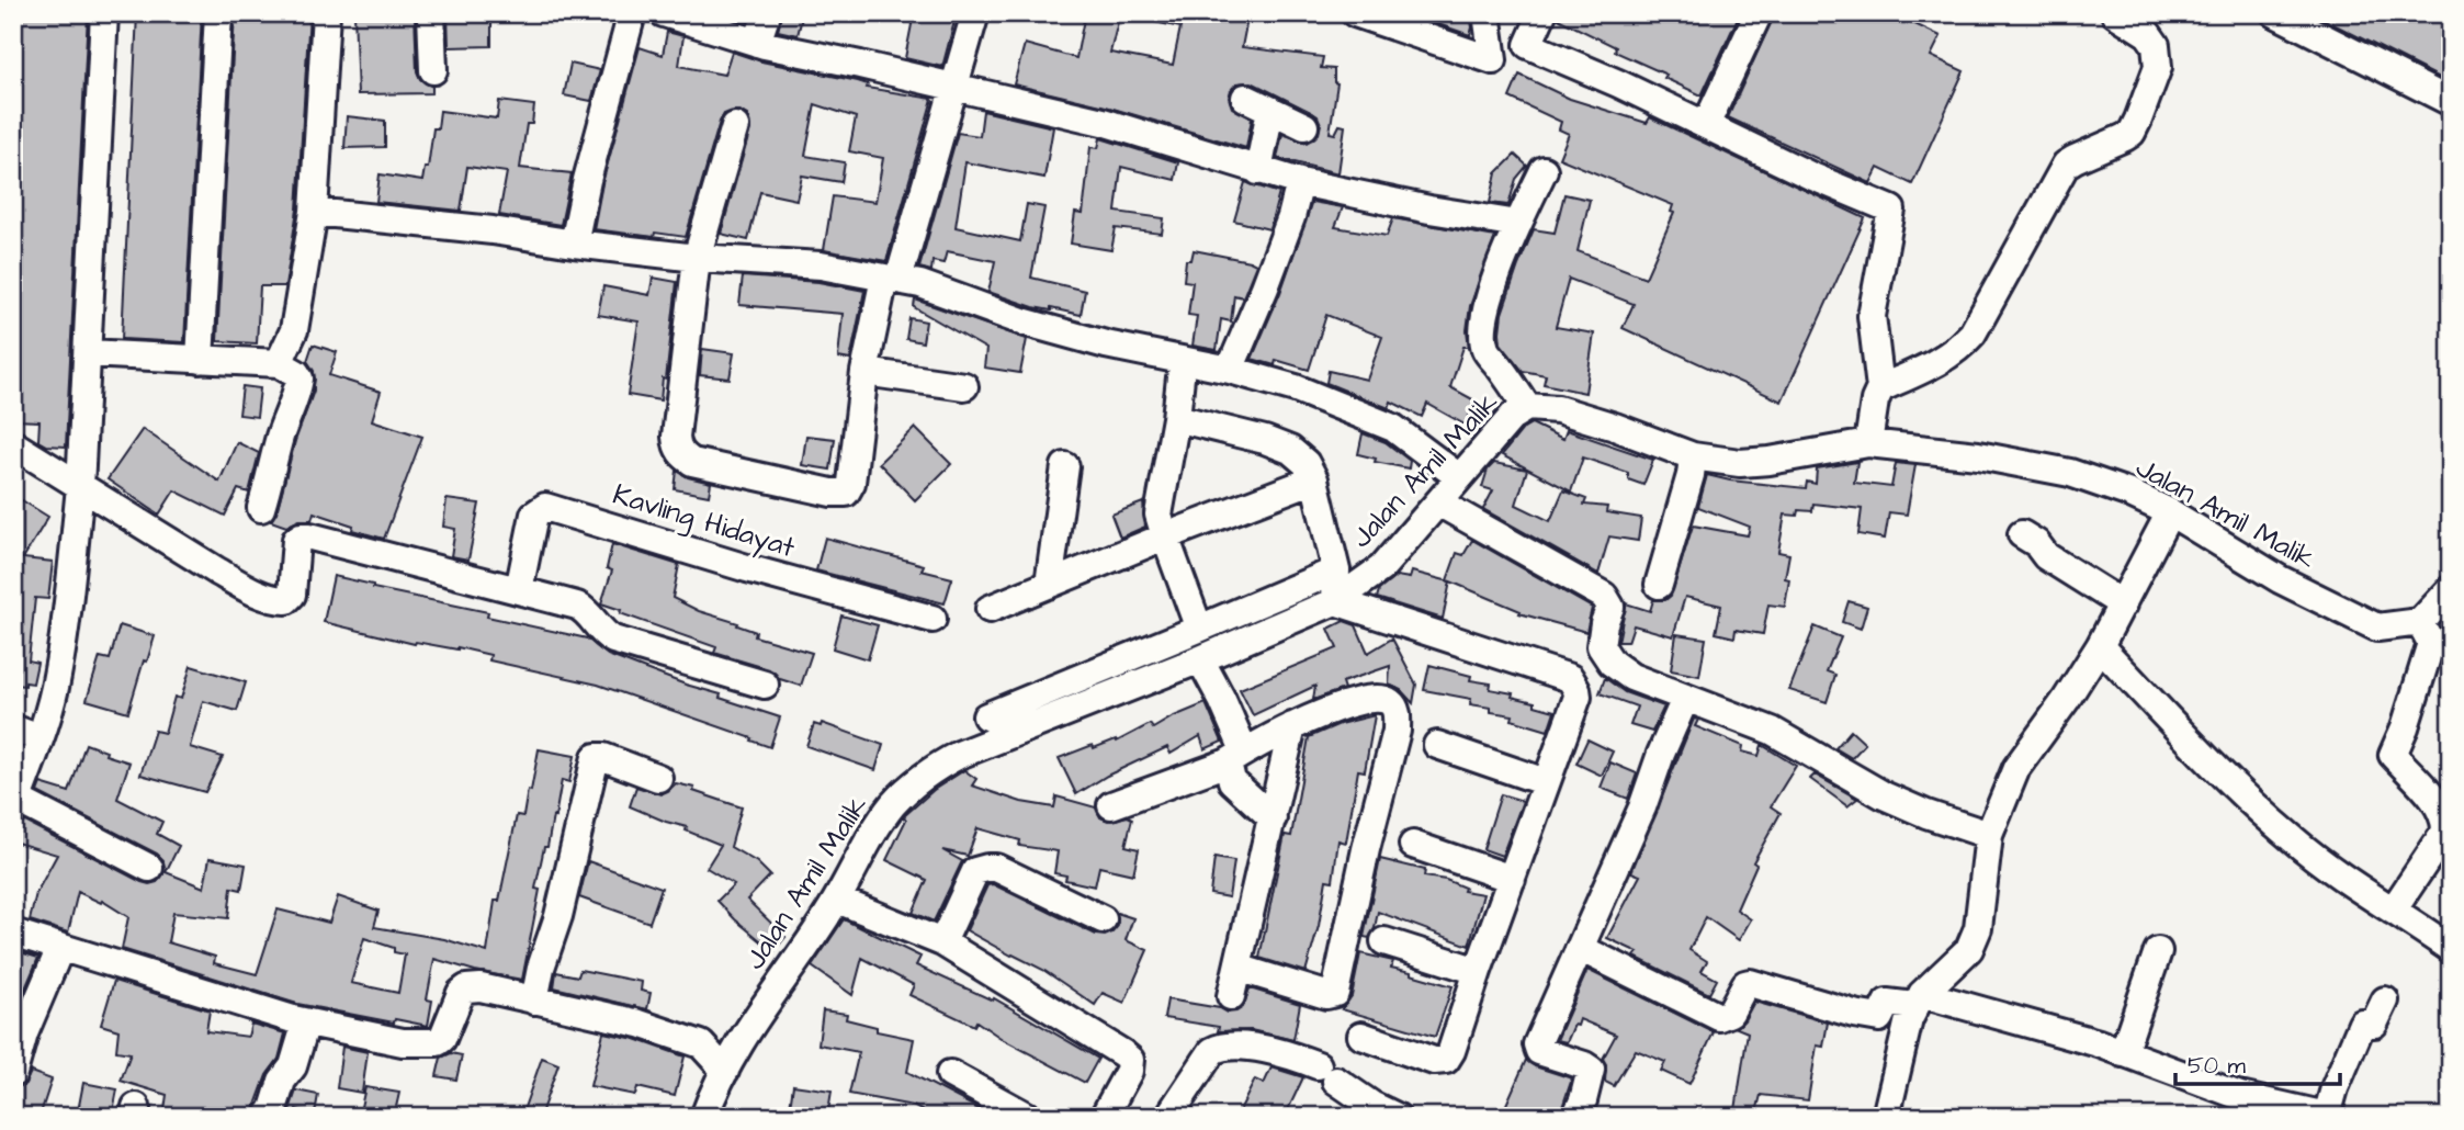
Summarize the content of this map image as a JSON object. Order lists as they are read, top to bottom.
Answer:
{
  "streets": {
    "street": ["Jalan Amil Malik", "Kavling Hidayat"]
  },
  "scale_bar": "50 m"
}
